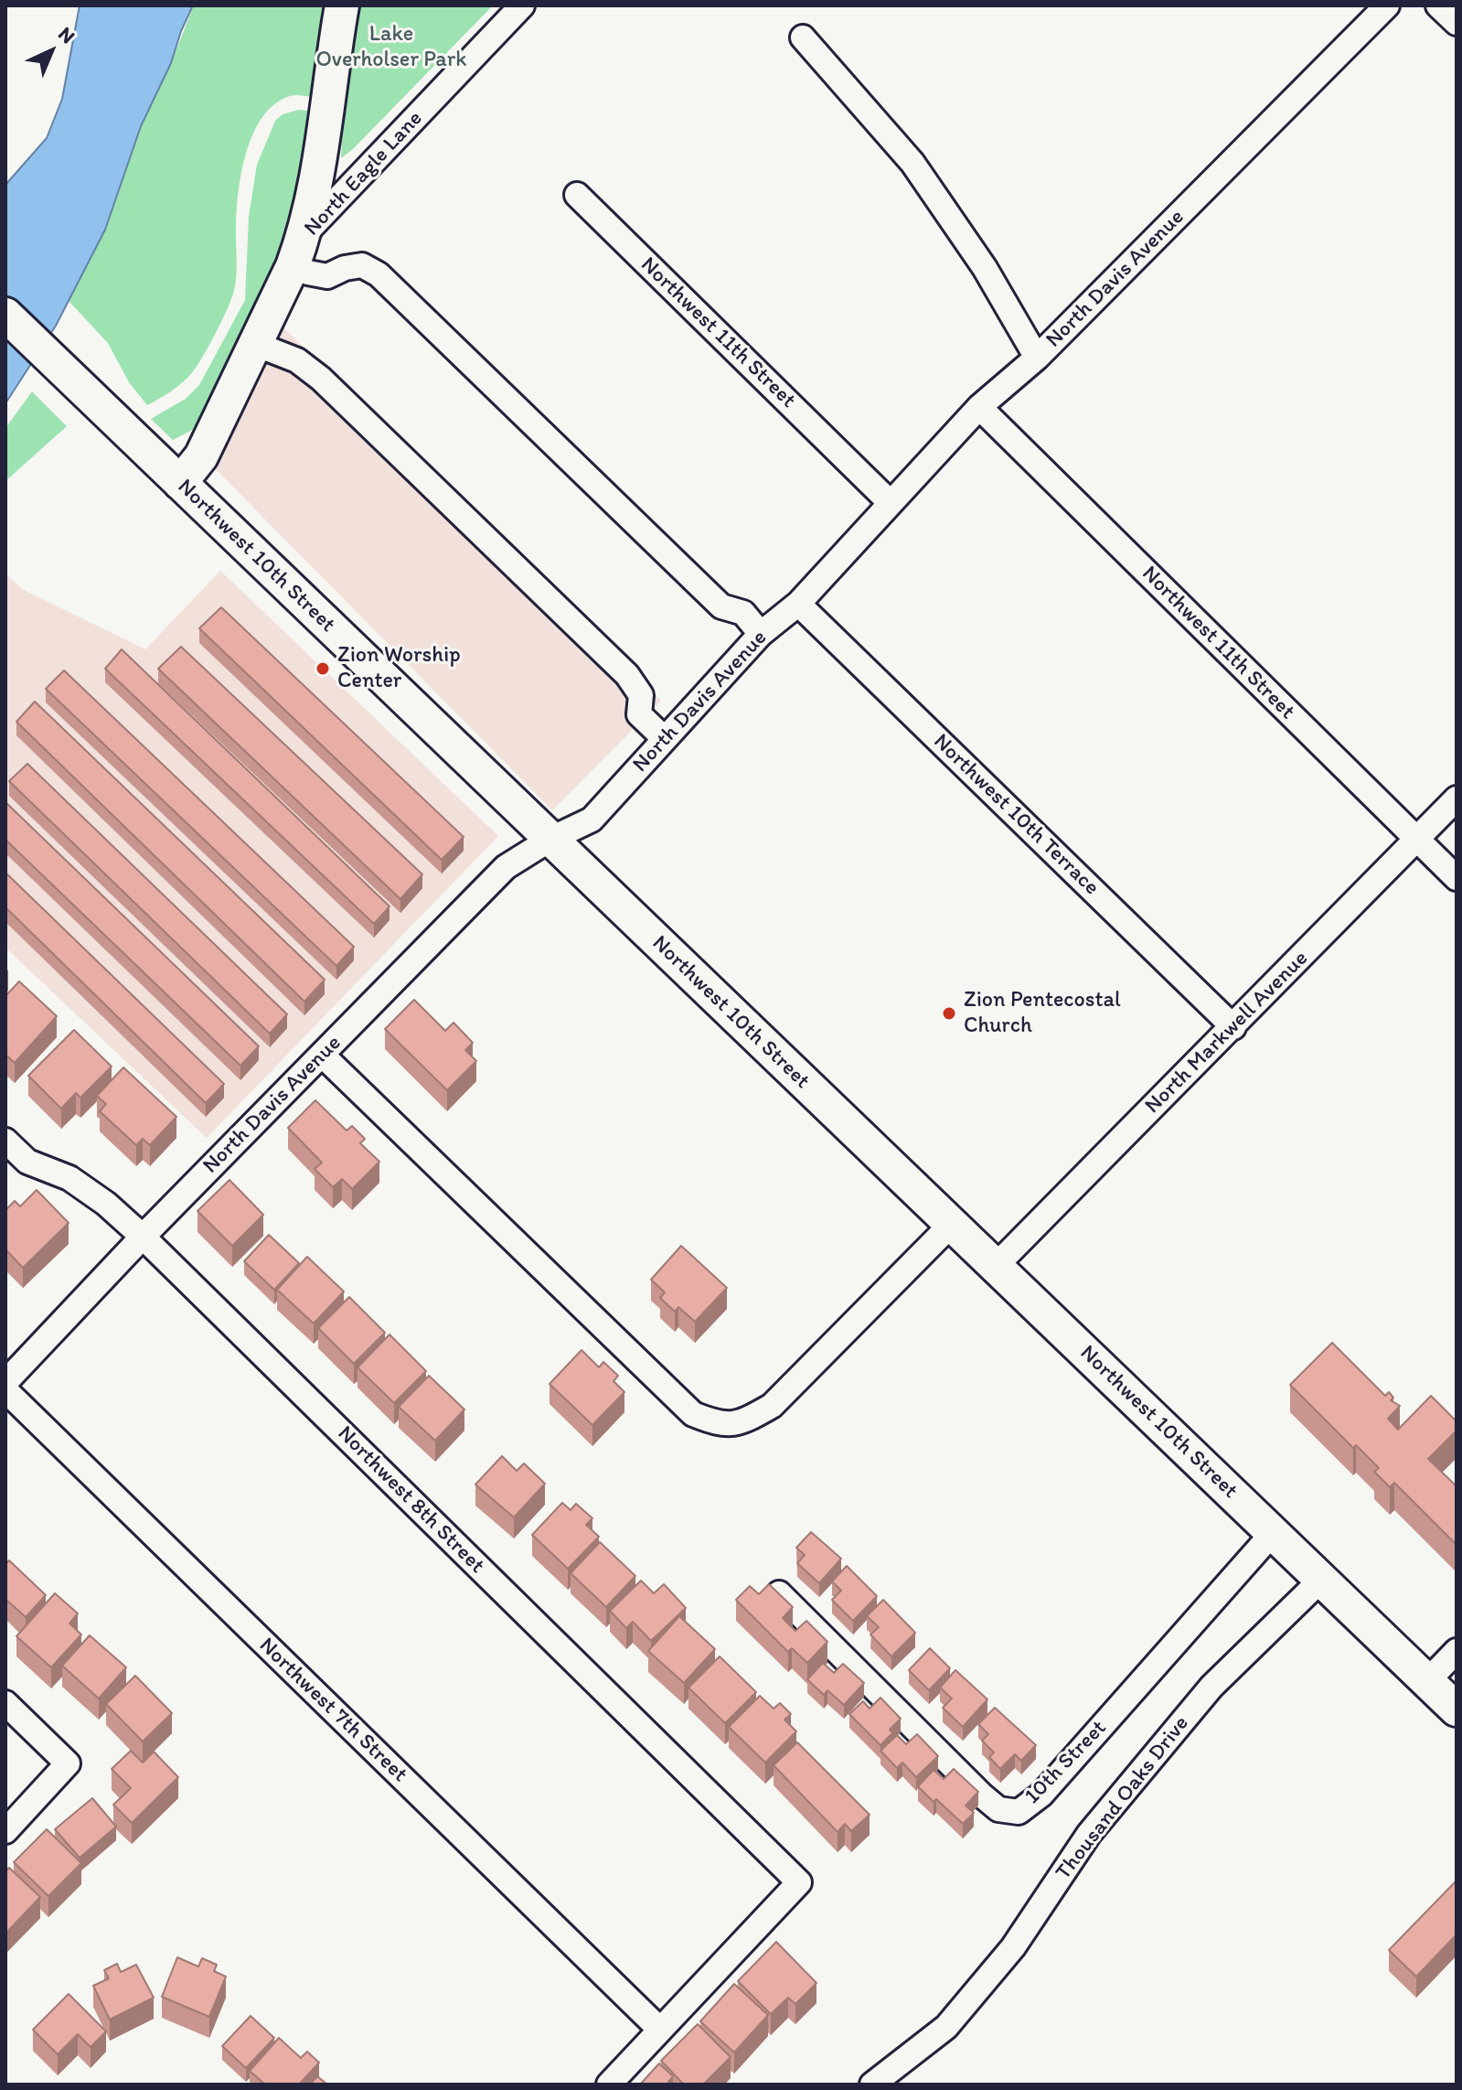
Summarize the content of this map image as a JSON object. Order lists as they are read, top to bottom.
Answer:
{
  "streets": {
    "main road": ["North Eagle Lane", "Northwest 10th Street"],
    "street": [
      "North Davis Avenue",
      "Northwest 11th Street",
      "Northwest 10th Terrace",
      "North Markwell Avenue",
      "Northwest 8th Street",
      "Northwest 7th Street",
      "10th Street",
      "Thousand Oaks Drive"
    ]
  },
  "crossings": [
    ["North Eagle Lane", "Northwest 10th Street"],
    ["North Davis Avenue", "Northwest 11th Street"],
    ["North Davis Avenue", "Northwest 10th Street"],
    ["North Davis Avenue", "Northwest 10th Terrace"],
    ["North Davis Avenue", "Northwest 8th Street"],
    ["Northwest 11th Street", "North Markwell Avenue"],
    ["Northwest 10th Street", "North Markwell Avenue"],
    ["Northwest 10th Street", "10th Street"],
    ["Northwest 10th Street", "Thousand Oaks Drive"],
    ["Northwest 10th Terrace", "North Markwell Avenue"],
    ["Northwest 8th Street", "Northwest 7th Street"]
  ],
  "parks": ["Lake Overholser Park"],
  "places": ["Zion Worship Center", "Zion Pentecostal Church"],
  "north": "top right"
}
